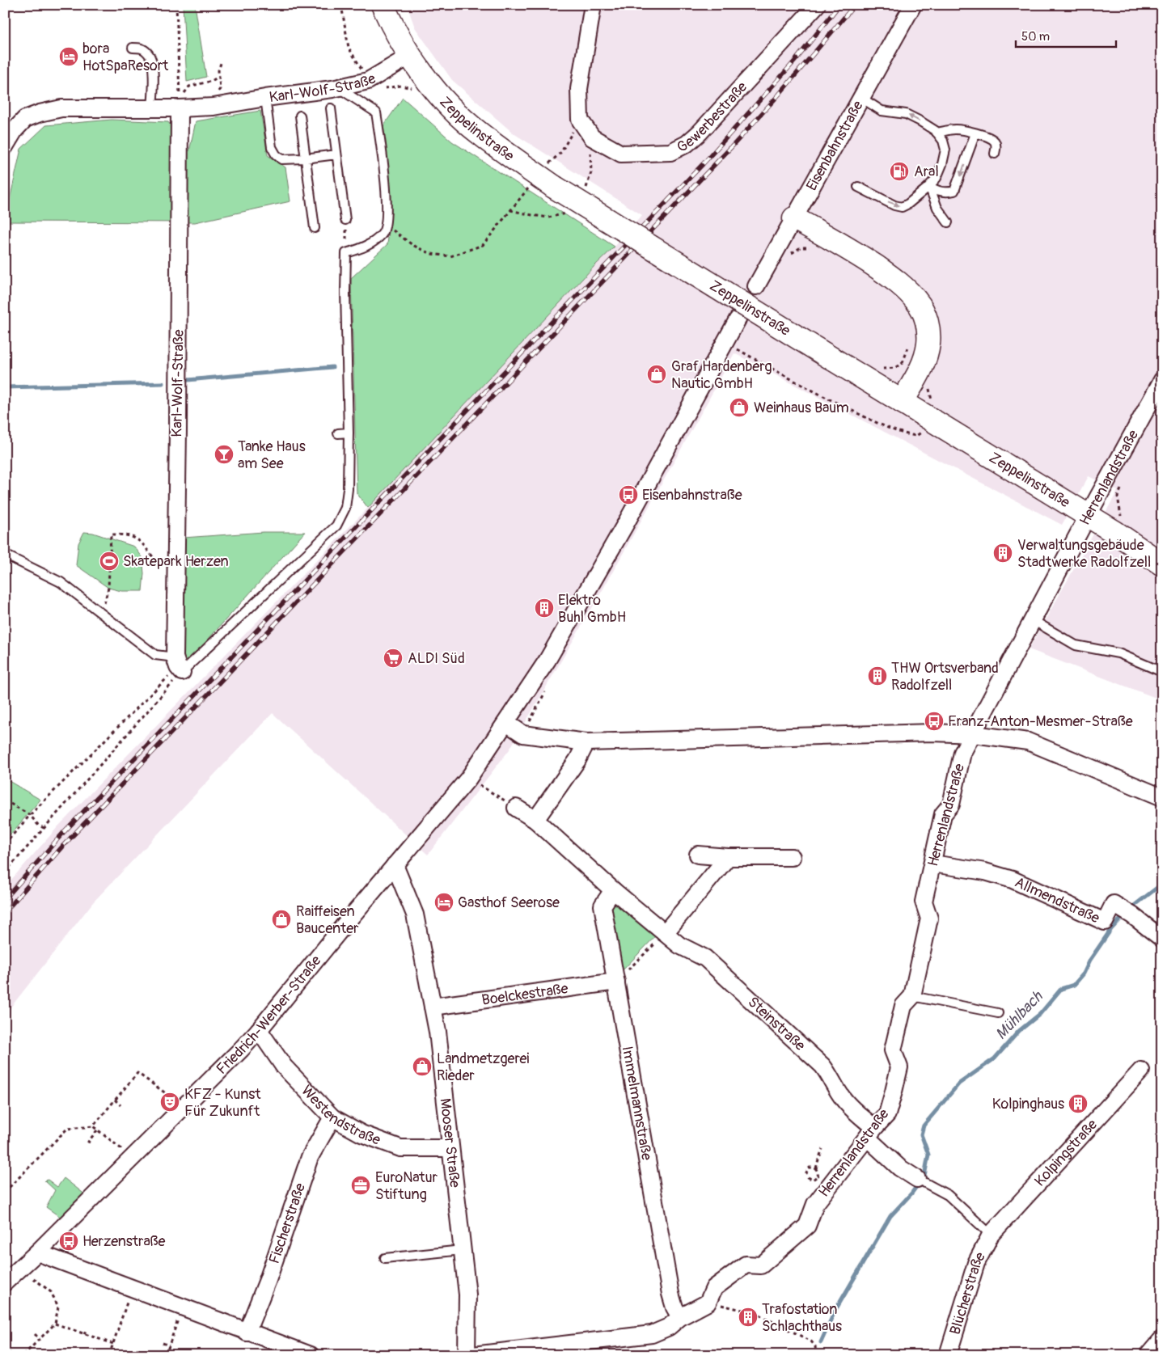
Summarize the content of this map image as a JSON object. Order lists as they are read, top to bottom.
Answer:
{
  "streets": {
    "main road": ["Zeppelinstraße"],
    "street": [
      "Karl-Wolf-Straße",
      "Gewerbestraße",
      "Eisenbahnstraße",
      "Herrenlandstraße",
      "Allmendstraße",
      "Boelckestraße",
      "Friedrich-Werber-Straße",
      "Steinstraße",
      "Immelmannstraße",
      "Westendstraße",
      "Mooser Straße",
      "Kolpingstraße",
      "Fischerstraße",
      "Blücherstraße"
    ]
  },
  "crossings": [
    ["Karl-Wolf-Straße", "Zeppelinstraße"],
    ["Zeppelinstraße", "Herrenlandstraße"],
    ["Herrenlandstraße", "Allmendstraße"],
    ["Herrenlandstraße", "Steinstraße"],
    ["Boelckestraße", "Immelmannstraße"],
    ["Boelckestraße", "Mooser Straße"],
    ["Friedrich-Werber-Straße", "Westendstraße"],
    ["Friedrich-Werber-Straße", "Mooser Straße"],
    ["Steinstraße", "Immelmannstraße"],
    ["Steinstraße", "Kolpingstraße"],
    ["Steinstraße", "Blücherstraße"],
    ["Westendstraße", "Mooser Straße"],
    ["Westendstraße", "Fischerstraße"],
    ["Kolpingstraße", "Blücherstraße"]
  ],
  "water": ["Mühlbach"],
  "places": {
    "hotel": ["bora HotSpaResort", "Gasthof Seerose"],
    "fuel station": ["Aral"],
    "shop": [
      "Graf Hardenberg Nautic GmbH",
      "Weinhaus Baum",
      "Raiffeisen Baucenter",
      "Landmetzgerei Rieder"
    ],
    "bar": ["Tanke Haus am See"],
    "bus stop": ["Eisenbahnstraße", "Franz-Anton-Mesmer-Straße", "Herzenstraße"],
    "building": [
      "Verwaltungsgebäude Stadtwerke Radolfzell",
      "Elektro Buhl GmbH",
      "THW Ortsverband Radolfzell",
      "Kolpinghaus",
      "Trafostation Schlachthaus"
    ],
    "sports": ["Skatepark Herzen"],
    "supermarket": ["ALDI Süd"],
    "theatre": ["KFZ - Kunst Für Zukunft"],
    "office": ["EuroNatur Stiftung"]
  },
  "scale_bar": "50 m"
}
